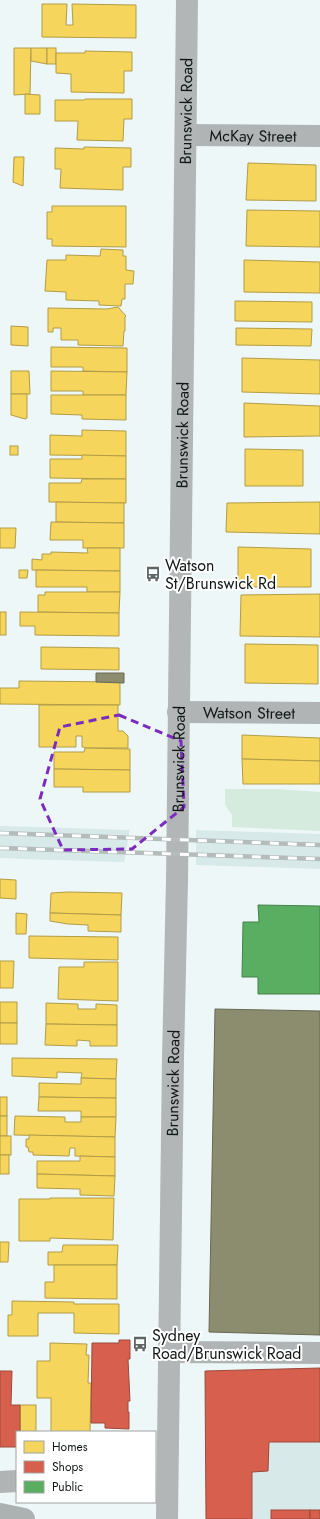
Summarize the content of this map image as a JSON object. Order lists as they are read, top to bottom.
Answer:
{
  "streets": {
    "main road": ["Brunswick Road"],
    "street": ["McKay Street", "Watson Street"]
  },
  "crossings": [
    ["Brunswick Road", "McKay Street"],
    ["Brunswick Road", "Watson Street"]
  ],
  "places": {
    "bus stop": ["Watson St/Brunswick Rd", "Sydney Road/Brunswick Road"]
  },
  "legend": ["Homes", "Shops", "Public"]
}
